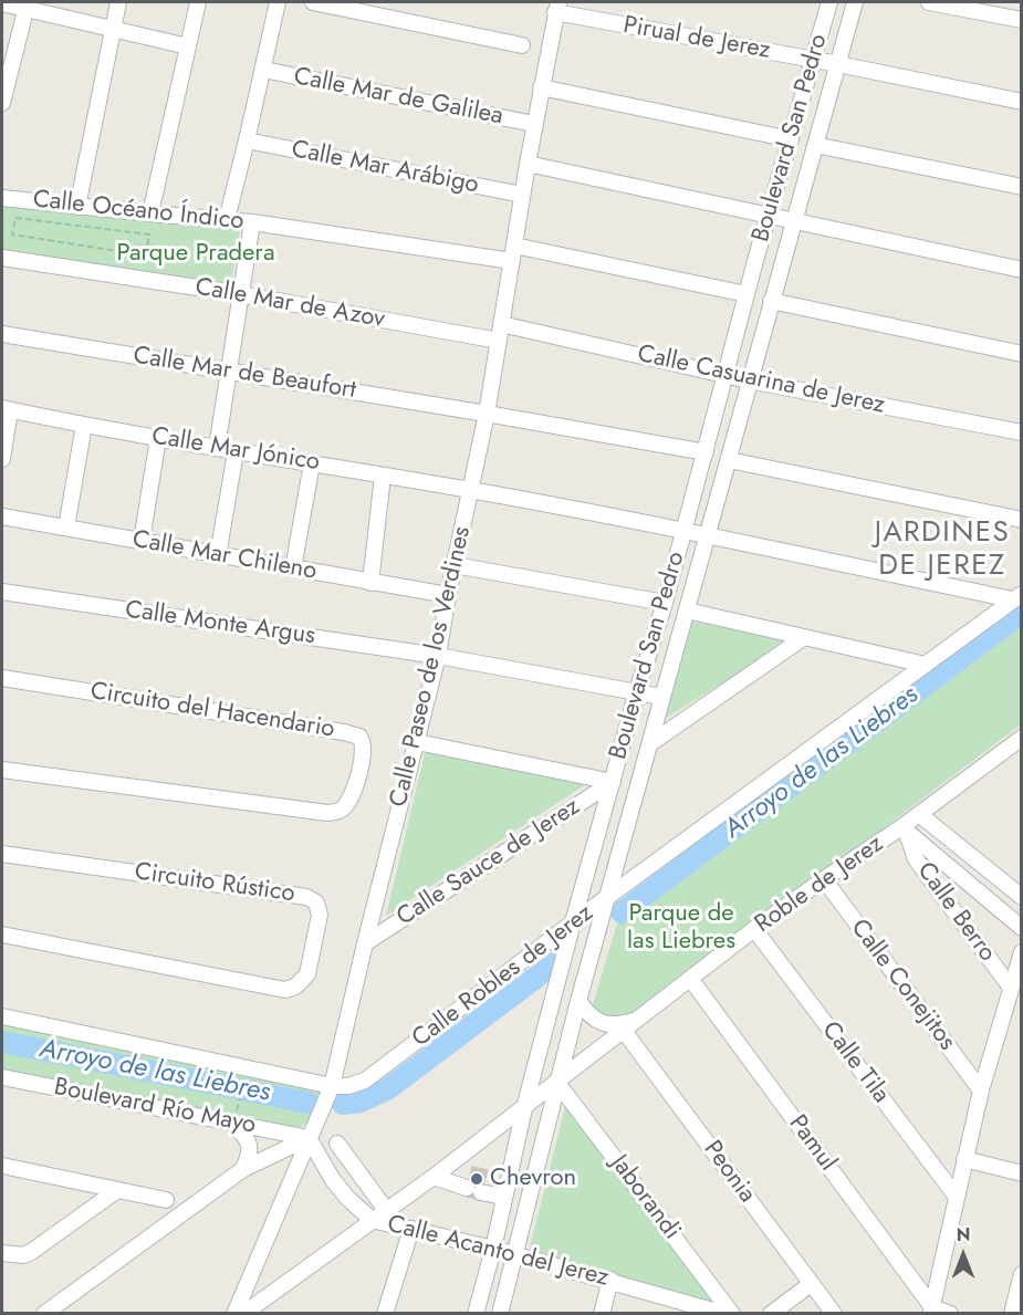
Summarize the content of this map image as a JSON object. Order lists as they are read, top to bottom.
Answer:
{
  "streets": {
    "street": [
      "Pirual de Jerez",
      "Calle Mar de Galilea",
      "Boulevard San Pedro",
      "Calle Mar Arábigo",
      "Calle Océano Índico",
      "Calle Mar de Azov",
      "Calle Mar de Beaufort",
      "Calle Casuarina de Jerez",
      "Calle Mar Jónico",
      "Calle Mar Chileno",
      "Calle Monte Argus",
      "Calle Paseo de los Verdines",
      "Circuito del Hacendario",
      "Calle Sauce de Jerez",
      "Circuito Rústico",
      "Roble de Jerez",
      "Calle Berro",
      "Calle Robles de Jerez",
      "Calle Conejitos",
      "Calle Tila",
      "Boulevard Río Mayo",
      "Pamul",
      "Peonia",
      "Jaborandi",
      "Calle Acanto del Jerez"
    ]
  },
  "crossings": [
    ["Pirual de Jerez", "Boulevard San Pedro"],
    ["Pirual de Jerez", "Calle Paseo de los Verdines"],
    ["Calle Mar de Galilea", "Calle Paseo de los Verdines"],
    ["Boulevard San Pedro", "Calle Océano Índico"],
    ["Boulevard San Pedro", "Calle Mar de Beaufort"],
    ["Boulevard San Pedro", "Calle Casuarina de Jerez"],
    ["Boulevard San Pedro", "Calle Mar Jónico"],
    ["Boulevard San Pedro", "Calle Monte Argus"],
    ["Boulevard San Pedro", "Calle Sauce de Jerez"],
    ["Boulevard San Pedro", "Roble de Jerez"],
    ["Boulevard San Pedro", "Calle Robles de Jerez"],
    ["Boulevard San Pedro", "Calle Acanto del Jerez"],
    ["Calle Mar Arábigo", "Calle Paseo de los Verdines"],
    ["Calle Océano Índico", "Calle Paseo de los Verdines"],
    ["Calle Mar de Azov", "Calle Paseo de los Verdines"],
    ["Calle Mar de Beaufort", "Calle Paseo de los Verdines"],
    ["Calle Casuarina de Jerez", "Calle Paseo de los Verdines"],
    ["Calle Mar Jónico", "Calle Paseo de los Verdines"],
    ["Calle Mar Jónico", "Calle Robles de Jerez"],
    ["Calle Mar Chileno", "Calle Paseo de los Verdines"],
    ["Calle Monte Argus", "Calle Paseo de los Verdines"],
    ["Calle Paseo de los Verdines", "Calle Sauce de Jerez"],
    ["Calle Paseo de los Verdines", "Calle Robles de Jerez"],
    ["Calle Paseo de los Verdines", "Boulevard Río Mayo"],
    ["Calle Paseo de los Verdines", "Calle Acanto del Jerez"],
    ["Roble de Jerez", "Calle Berro"],
    ["Roble de Jerez", "Calle Conejitos"],
    ["Roble de Jerez", "Calle Tila"],
    ["Roble de Jerez", "Pamul"],
    ["Roble de Jerez", "Peonia"],
    ["Roble de Jerez", "Jaborandi"],
    ["Roble de Jerez", "Calle Acanto del Jerez"],
    ["Boulevard Río Mayo", "Calle Acanto del Jerez"]
  ],
  "districts": ["JARDINES DE JEREZ"],
  "water": ["Arroyo de las Liebres"],
  "parks": ["Parque Pradera", "Parque de las Liebres"],
  "places": ["Chevron"],
  "north": "top"
}
